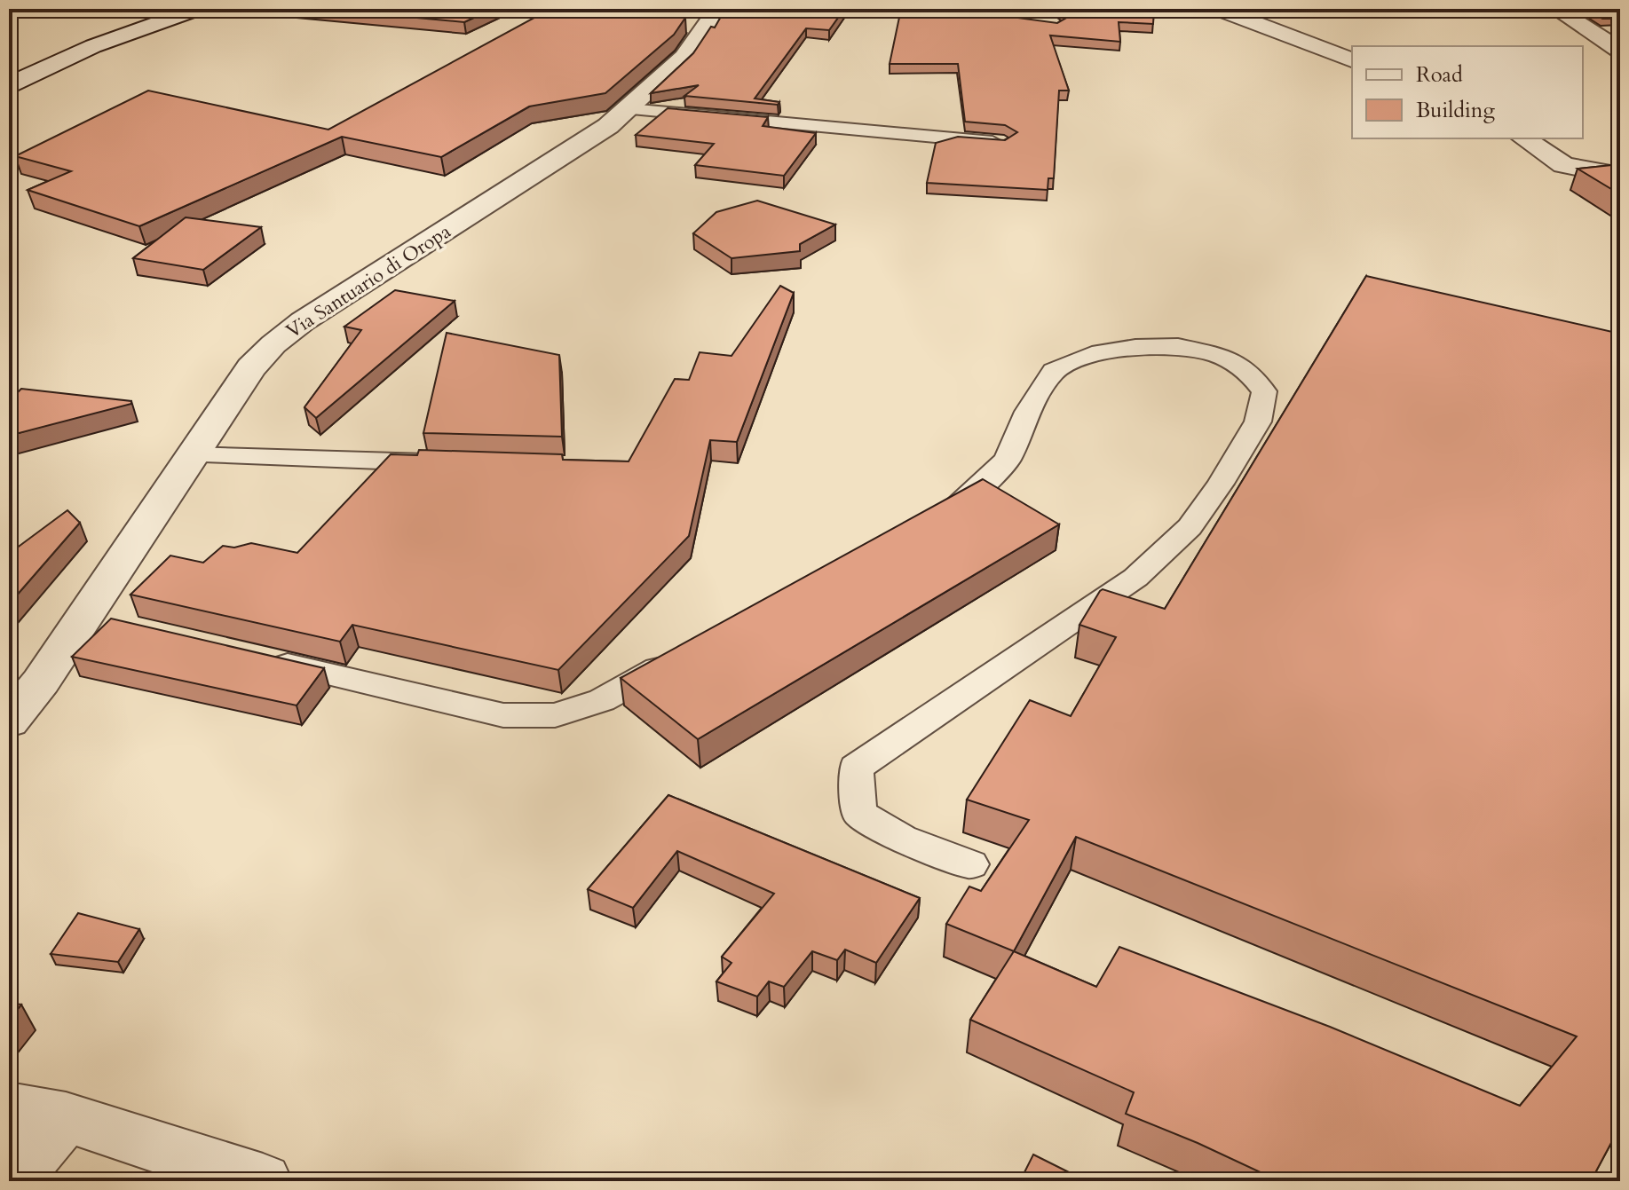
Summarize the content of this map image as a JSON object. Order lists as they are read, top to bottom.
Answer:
{
  "streets": {
    "street": ["Via Santuario di Oropa"]
  },
  "legend": ["Road", "Building"]
}
